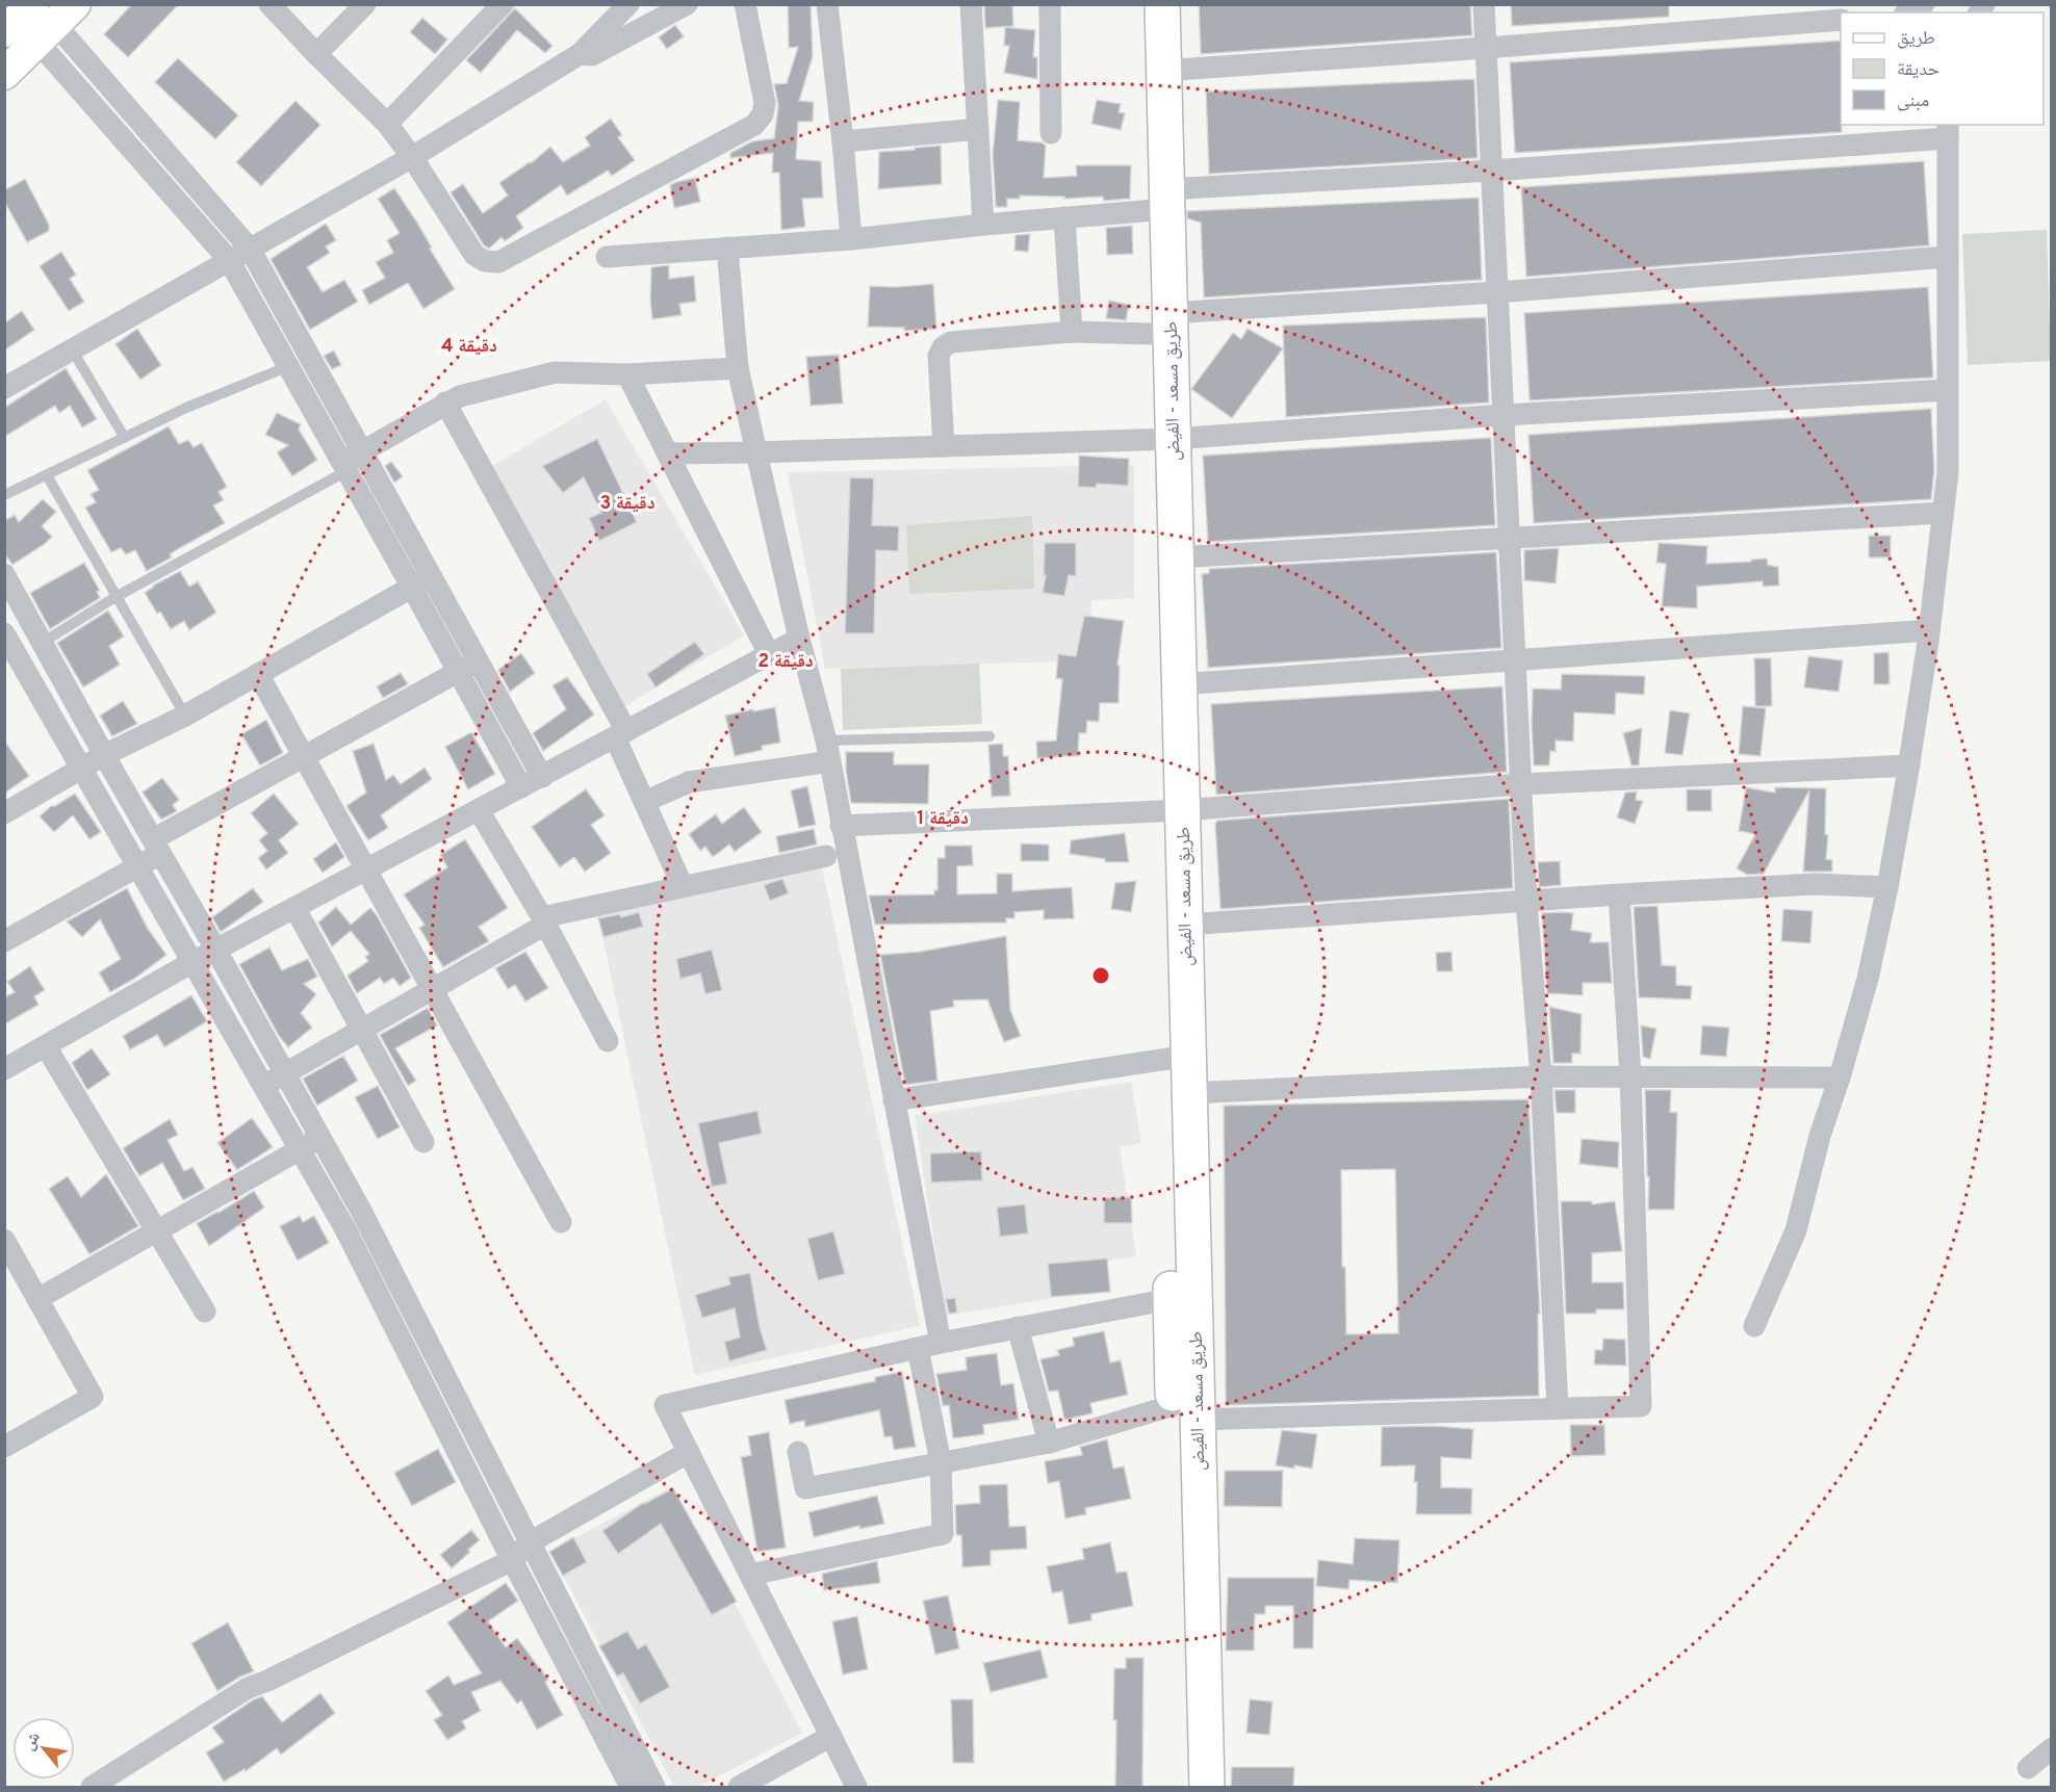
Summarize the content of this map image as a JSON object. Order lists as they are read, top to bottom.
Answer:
{
  "streets": {
    "main road": ["طريق مسعد - الفيض"]
  },
  "legend": ["طريق", "حديقة", "مبنى"],
  "north": "top left",
  "rings": [
    "4 دقيقة",
    "3 دقيقة",
    "2 دقيقة",
    "1 دقيقة"
  ]
}
